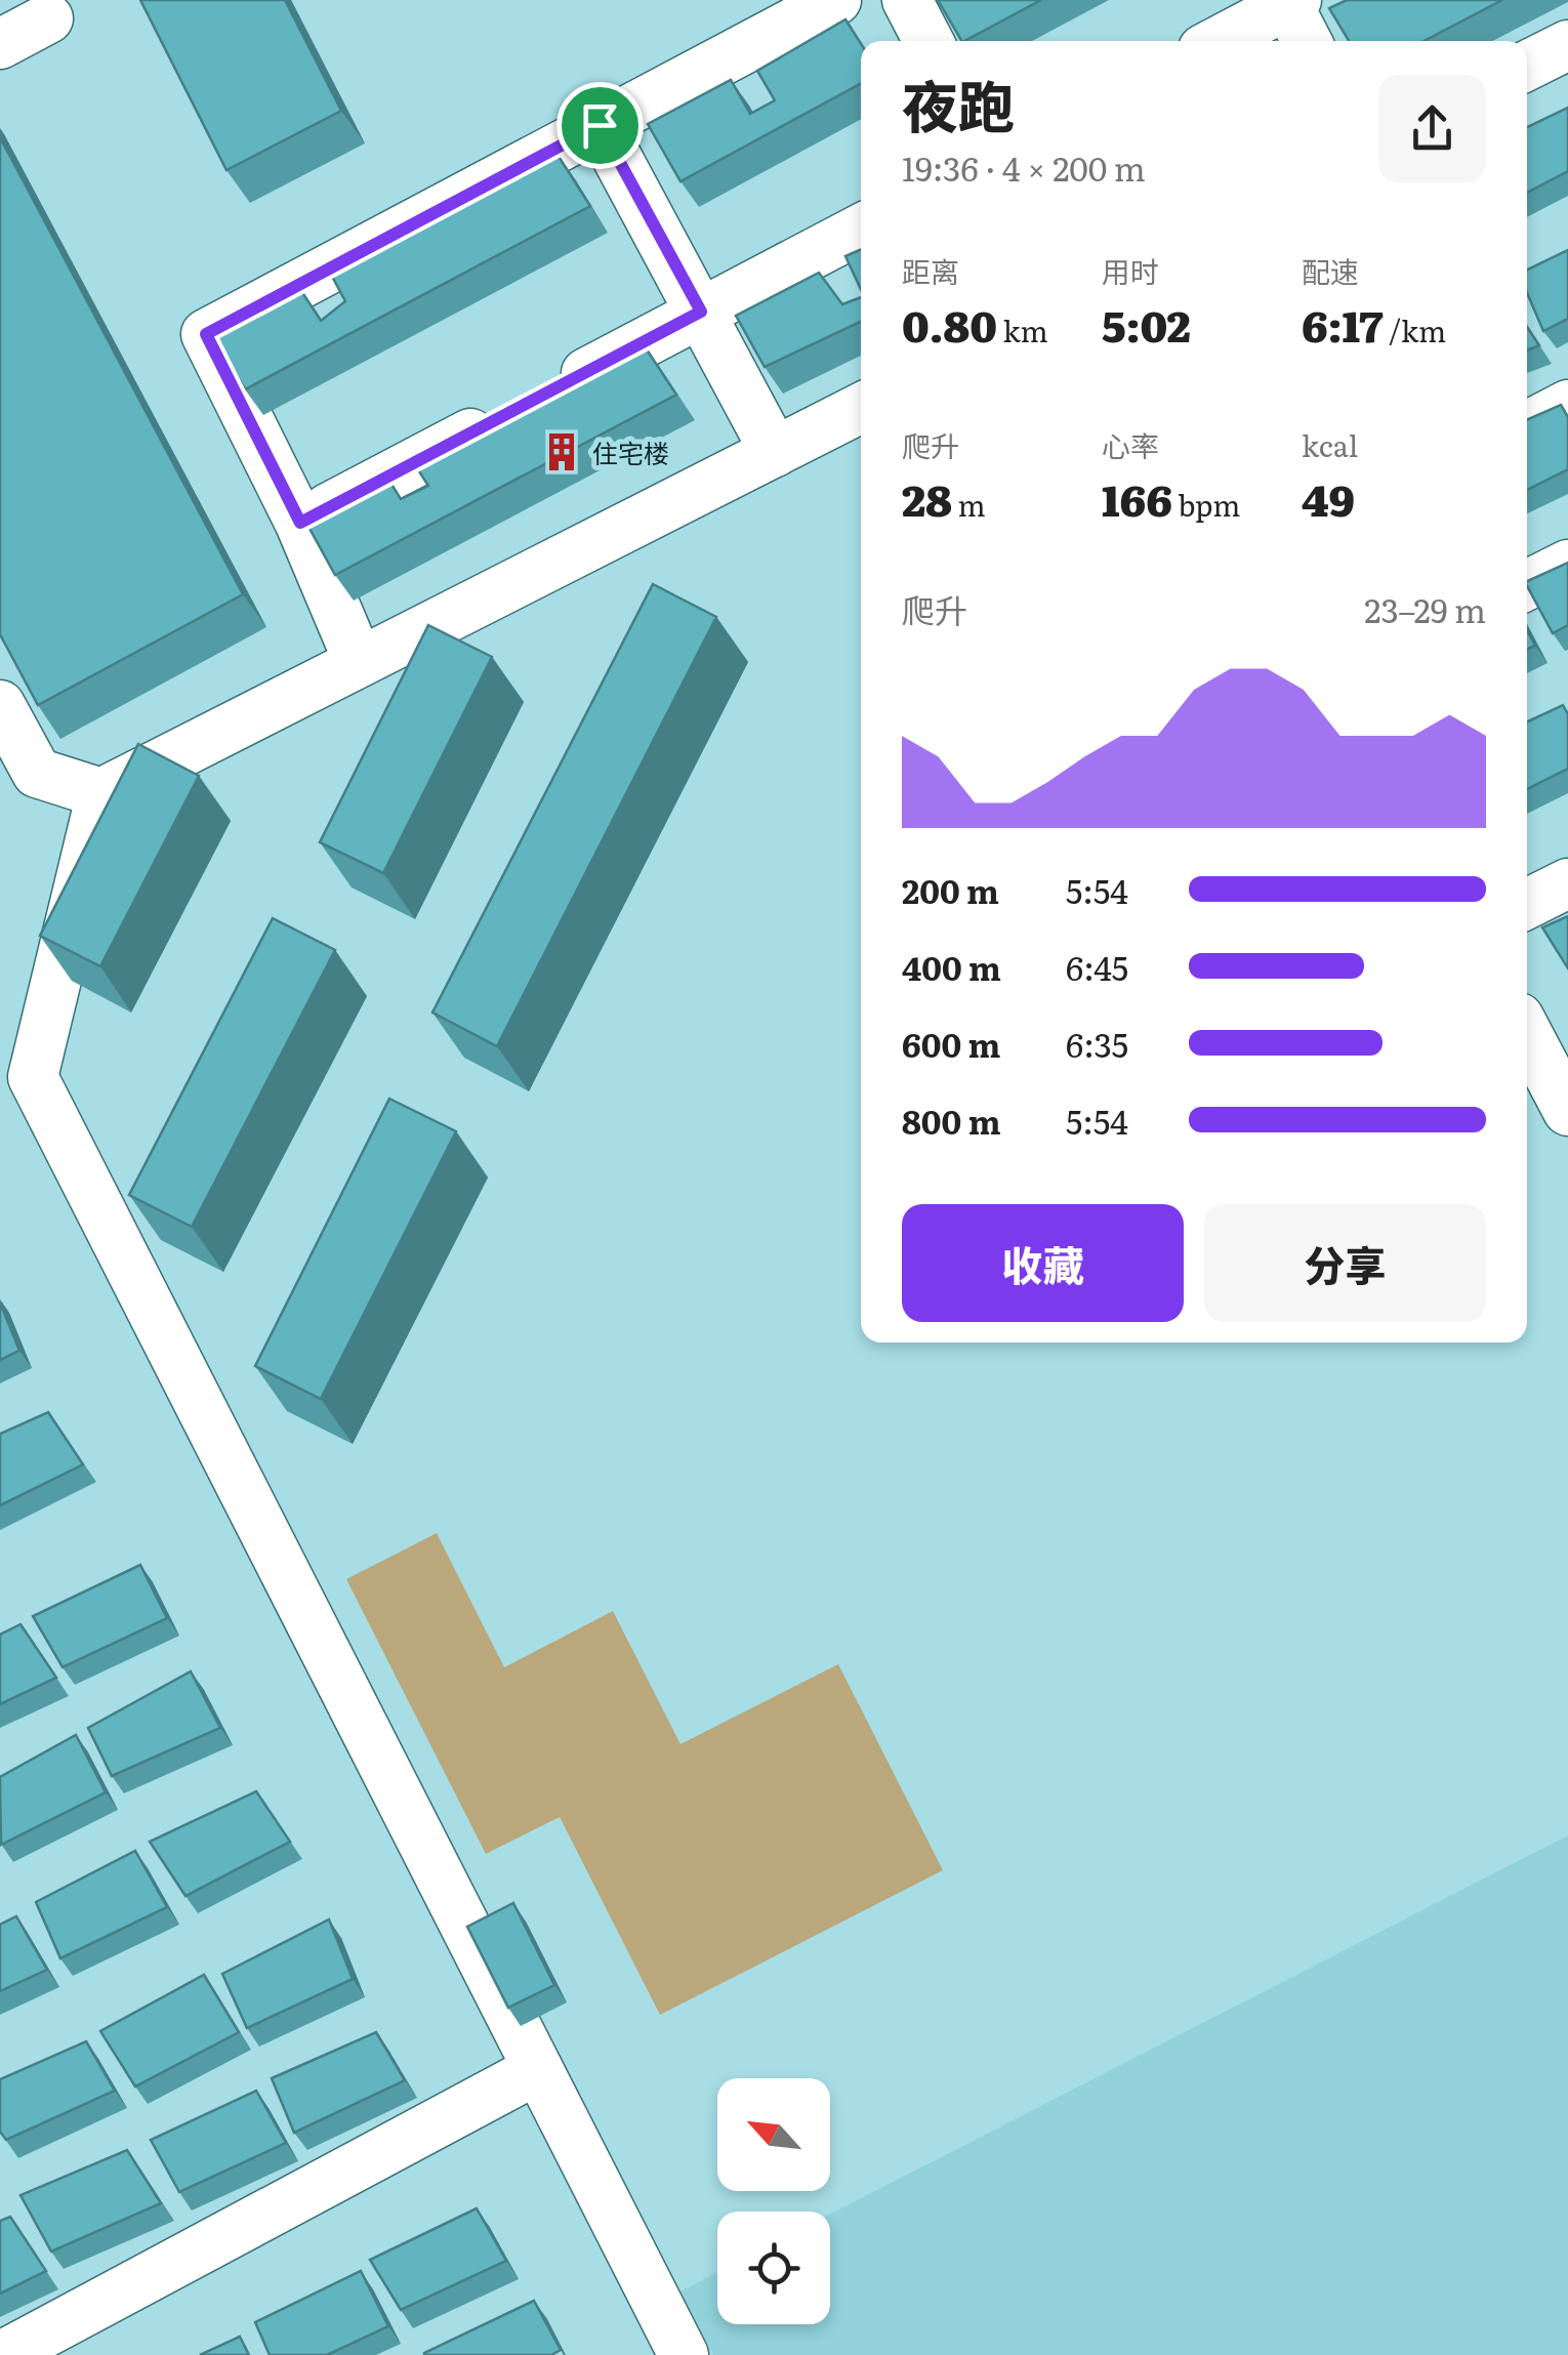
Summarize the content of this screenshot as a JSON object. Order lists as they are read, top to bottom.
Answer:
{
  "places": {
    "building": ["住宅楼"]
  },
  "north": "top left",
  "page": {
    "heading": ["夜跑", "19:36 · 4 × 200 m"],
    "stats": [
      ["距离", "0.80 km"],
      ["用时", "5:02"],
      ["配速", "6:17 /km"],
      ["爬升", "28 m"],
      ["心率", "166 bpm"],
      ["kcal", "49"]
    ],
    "chart": ["爬升", "23–29 m"],
    "list": [
      {
        "name": "200 m",
        "note": "5:54"
      },
      {
        "name": "400 m",
        "note": "6:45"
      },
      {
        "name": "600 m",
        "note": "6:35"
      },
      {
        "name": "800 m",
        "note": "5:54"
      }
    ],
    "buttons": ["收藏", "分享"]
  }
}
